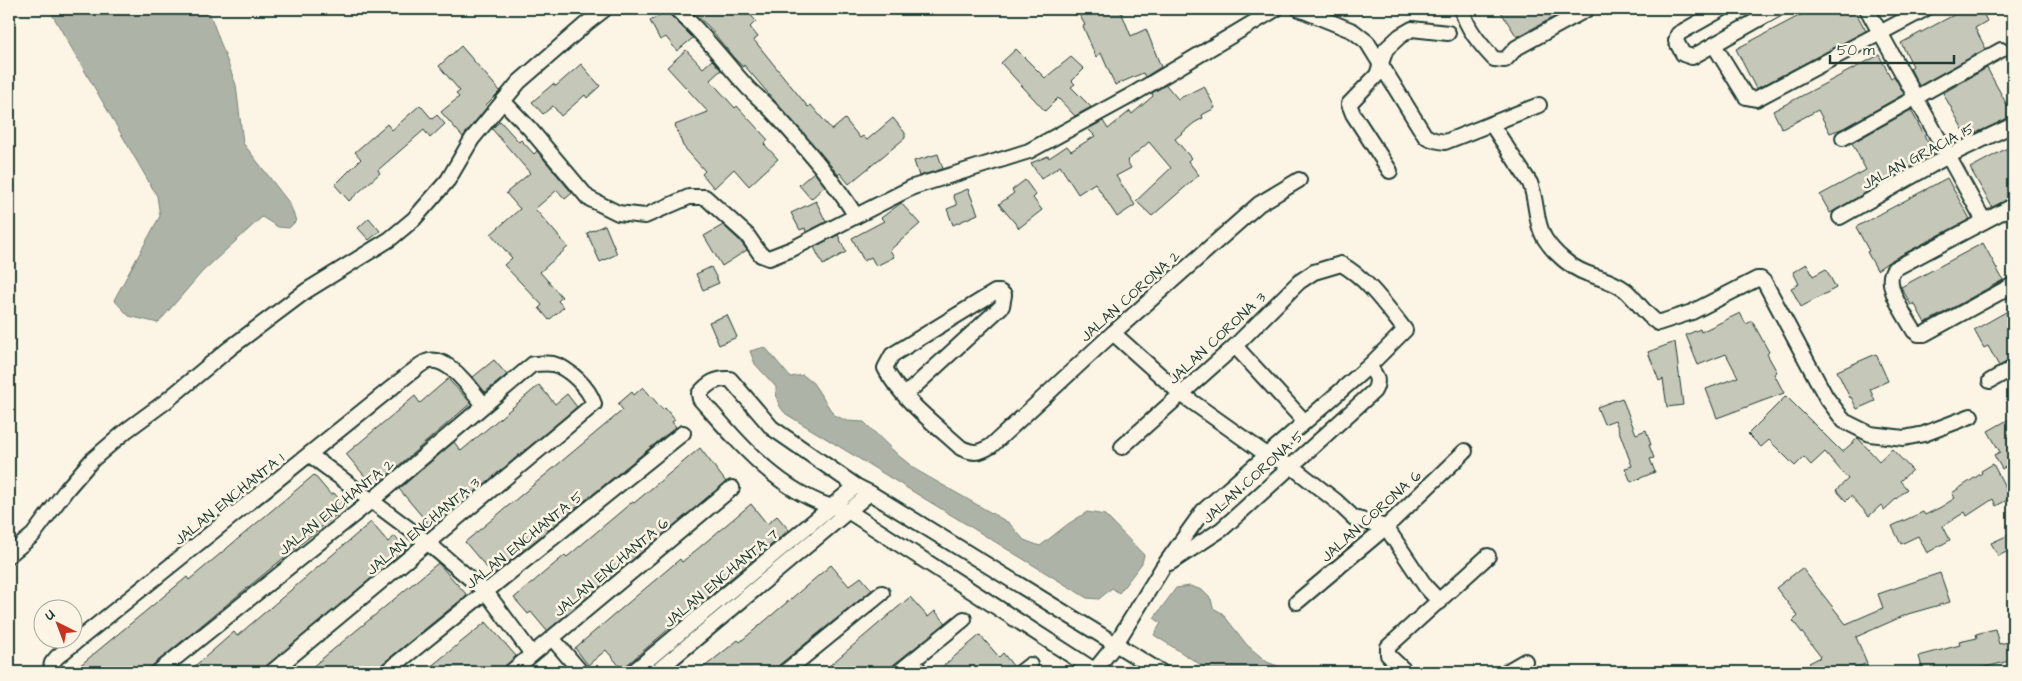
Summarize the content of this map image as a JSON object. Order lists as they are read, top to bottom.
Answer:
{
  "streets": {
    "street": [
      "JALAN GRACIA 15",
      "JALAN CORONA 2",
      "JALAN CORONA 3",
      "JALAN CORONA 5",
      "JALAN ENCHANTA 1",
      "JALAN ENCHANTA 2",
      "JALAN CORONA 6",
      "JALAN ENCHANTA 3",
      "JALAN ENCHANTA 5",
      "JALAN ENCHANTA 6",
      "JALAN ENCHANTA 7"
    ]
  },
  "crossings": [
    ["JALAN CORONA 3", "JALAN CORONA 5"],
    ["JALAN ENCHANTA 1", "JALAN ENCHANTA 2"],
    ["JALAN ENCHANTA 2", "JALAN ENCHANTA 3"]
  ],
  "scale_bar": "50 m",
  "north": "top left"
}
